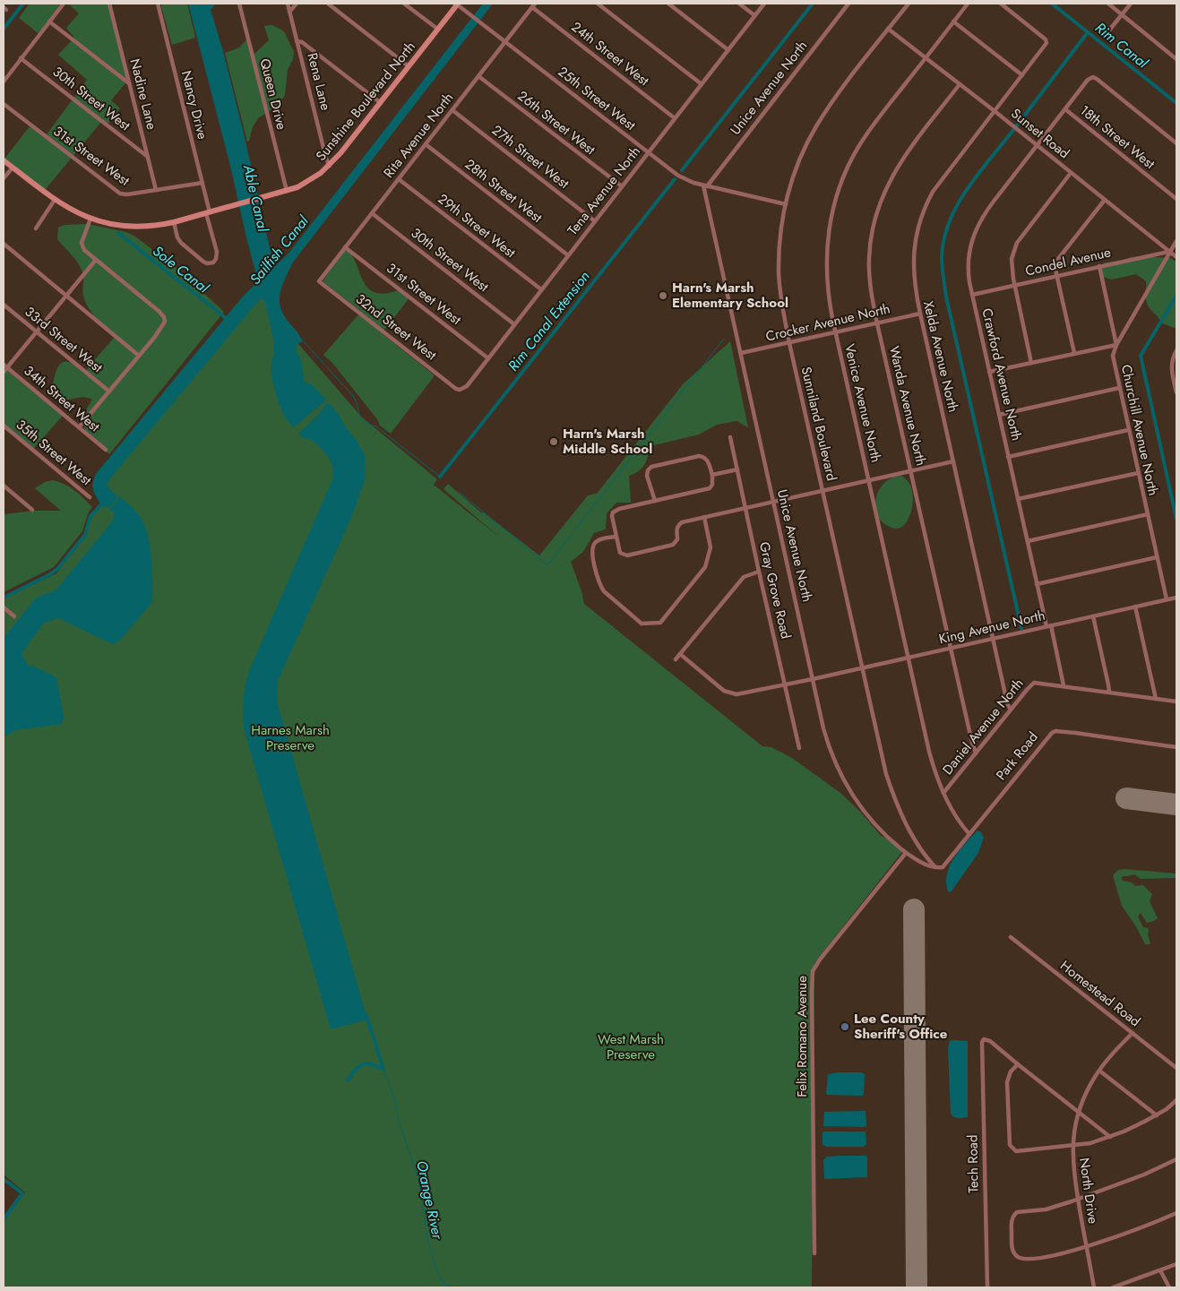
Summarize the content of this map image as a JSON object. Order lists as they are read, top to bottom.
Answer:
{
  "streets": {
    "street": [
      "24th Street West",
      "Rena Lane",
      "Unice Avenue North",
      "Nadine Lane",
      "Queen Drive",
      "30th Street West",
      "25th Street West",
      "Sunshine Boulevard North",
      "Nancy Drive",
      "26th Street West",
      "Sunset Road",
      "Rita Avenue North",
      "18th Street West",
      "31st Street West",
      "27th Street West",
      "28th Street West",
      "Tena Avenue North",
      "29th Street West",
      "Condel Avenue",
      "Crocker Avenue North",
      "32nd Street West",
      "33rd Street West",
      "Xelda Avenue North",
      "Crawford Avenue North",
      "34th Street West",
      "Venice Avenue North",
      "Wanda Avenue North",
      "Sunniland Boulevard",
      "Churchill Avenue North",
      "35th Street West",
      "Gray Grove Road",
      "King Avenue North",
      "Daniel Avenue North",
      "Park Road",
      "Homestead Road",
      "Felix Romano Avenue",
      "Tech Road",
      "North Drive"
    ]
  },
  "crossings": [
    ["24th Street West", "Rita Avenue North"],
    ["24th Street West", "Tena Avenue North"],
    ["Rena Lane", "Sunshine Boulevard North"],
    ["Unice Avenue North", "25th Street West"],
    ["Unice Avenue North", "Crocker Avenue North"],
    ["Unice Avenue North", "Sunniland Boulevard"],
    ["Unice Avenue North", "King Avenue North"],
    ["Unice Avenue North", "Park Road"],
    ["Unice Avenue North", "Felix Romano Avenue"],
    ["Nadine Lane", "30th Street West"],
    ["Nadine Lane", "31st Street West"],
    ["Queen Drive", "Sunshine Boulevard North"],
    ["30th Street West", "Rita Avenue North"],
    ["30th Street West", "Tena Avenue North"],
    ["25th Street West", "Sunshine Boulevard North"],
    ["25th Street West", "Rita Avenue North"],
    ["25th Street West", "Tena Avenue North"],
    ["25th Street West", "Sunniland Boulevard"],
    ["Sunshine Boulevard North", "Nancy Drive"],
    ["Nancy Drive", "31st Street West"],
    ["26th Street West", "Rita Avenue North"],
    ["26th Street West", "Tena Avenue North"],
    ["Sunset Road", "Condel Avenue"],
    ["Sunset Road", "Xelda Avenue North"],
    ["Sunset Road", "Crawford Avenue North"],
    ["Sunset Road", "Venice Avenue North"],
    ["Sunset Road", "Wanda Avenue North"],
    ["Sunset Road", "Sunniland Boulevard"],
    ["Sunset Road", "Churchill Avenue North"],
    ["Rita Avenue North", "31st Street West"],
    ["Rita Avenue North", "27th Street West"],
    ["Rita Avenue North", "28th Street West"],
    ["Rita Avenue North", "29th Street West"],
    ["Rita Avenue North", "32nd Street West"],
    ["18th Street West", "Crawford Avenue North"],
    ["31st Street West", "Tena Avenue North"],
    ["27th Street West", "Tena Avenue North"],
    ["28th Street West", "Tena Avenue North"],
    ["Tena Avenue North", "29th Street West"],
    ["Tena Avenue North", "32nd Street West"],
    ["Condel Avenue", "Crawford Avenue North"],
    ["Condel Avenue", "Churchill Avenue North"],
    ["Crocker Avenue North", "Xelda Avenue North"],
    ["Crocker Avenue North", "Venice Avenue North"],
    ["Crocker Avenue North", "Wanda Avenue North"],
    ["Crocker Avenue North", "Sunniland Boulevard"],
    ["Xelda Avenue North", "King Avenue North"],
    ["Xelda Avenue North", "Daniel Avenue North"],
    ["Crawford Avenue North", "King Avenue North"],
    ["Crawford Avenue North", "Daniel Avenue North"],
    ["Venice Avenue North", "King Avenue North"],
    ["Venice Avenue North", "Daniel Avenue North"],
    ["Venice Avenue North", "Park Road"],
    ["Wanda Avenue North", "King Avenue North"],
    ["Wanda Avenue North", "Daniel Avenue North"],
    ["Sunniland Boulevard", "King Avenue North"],
    ["Sunniland Boulevard", "Park Road"],
    ["Churchill Avenue North", "King Avenue North"],
    ["Gray Grove Road", "King Avenue North"],
    ["Homestead Road", "North Drive"]
  ],
  "water": [
    "Rim Canal",
    "Able Canal",
    "Sailfish Canal",
    "Sole Canal",
    "Rim Canal Extension",
    "Orange River"
  ],
  "parks": ["Harnes Marsh Preserve", "West Marsh Preserve"],
  "places": ["Harn's Marsh Elementary School", "Harn's Marsh Middle School", "Lee County Sheriff's Office"]
}
